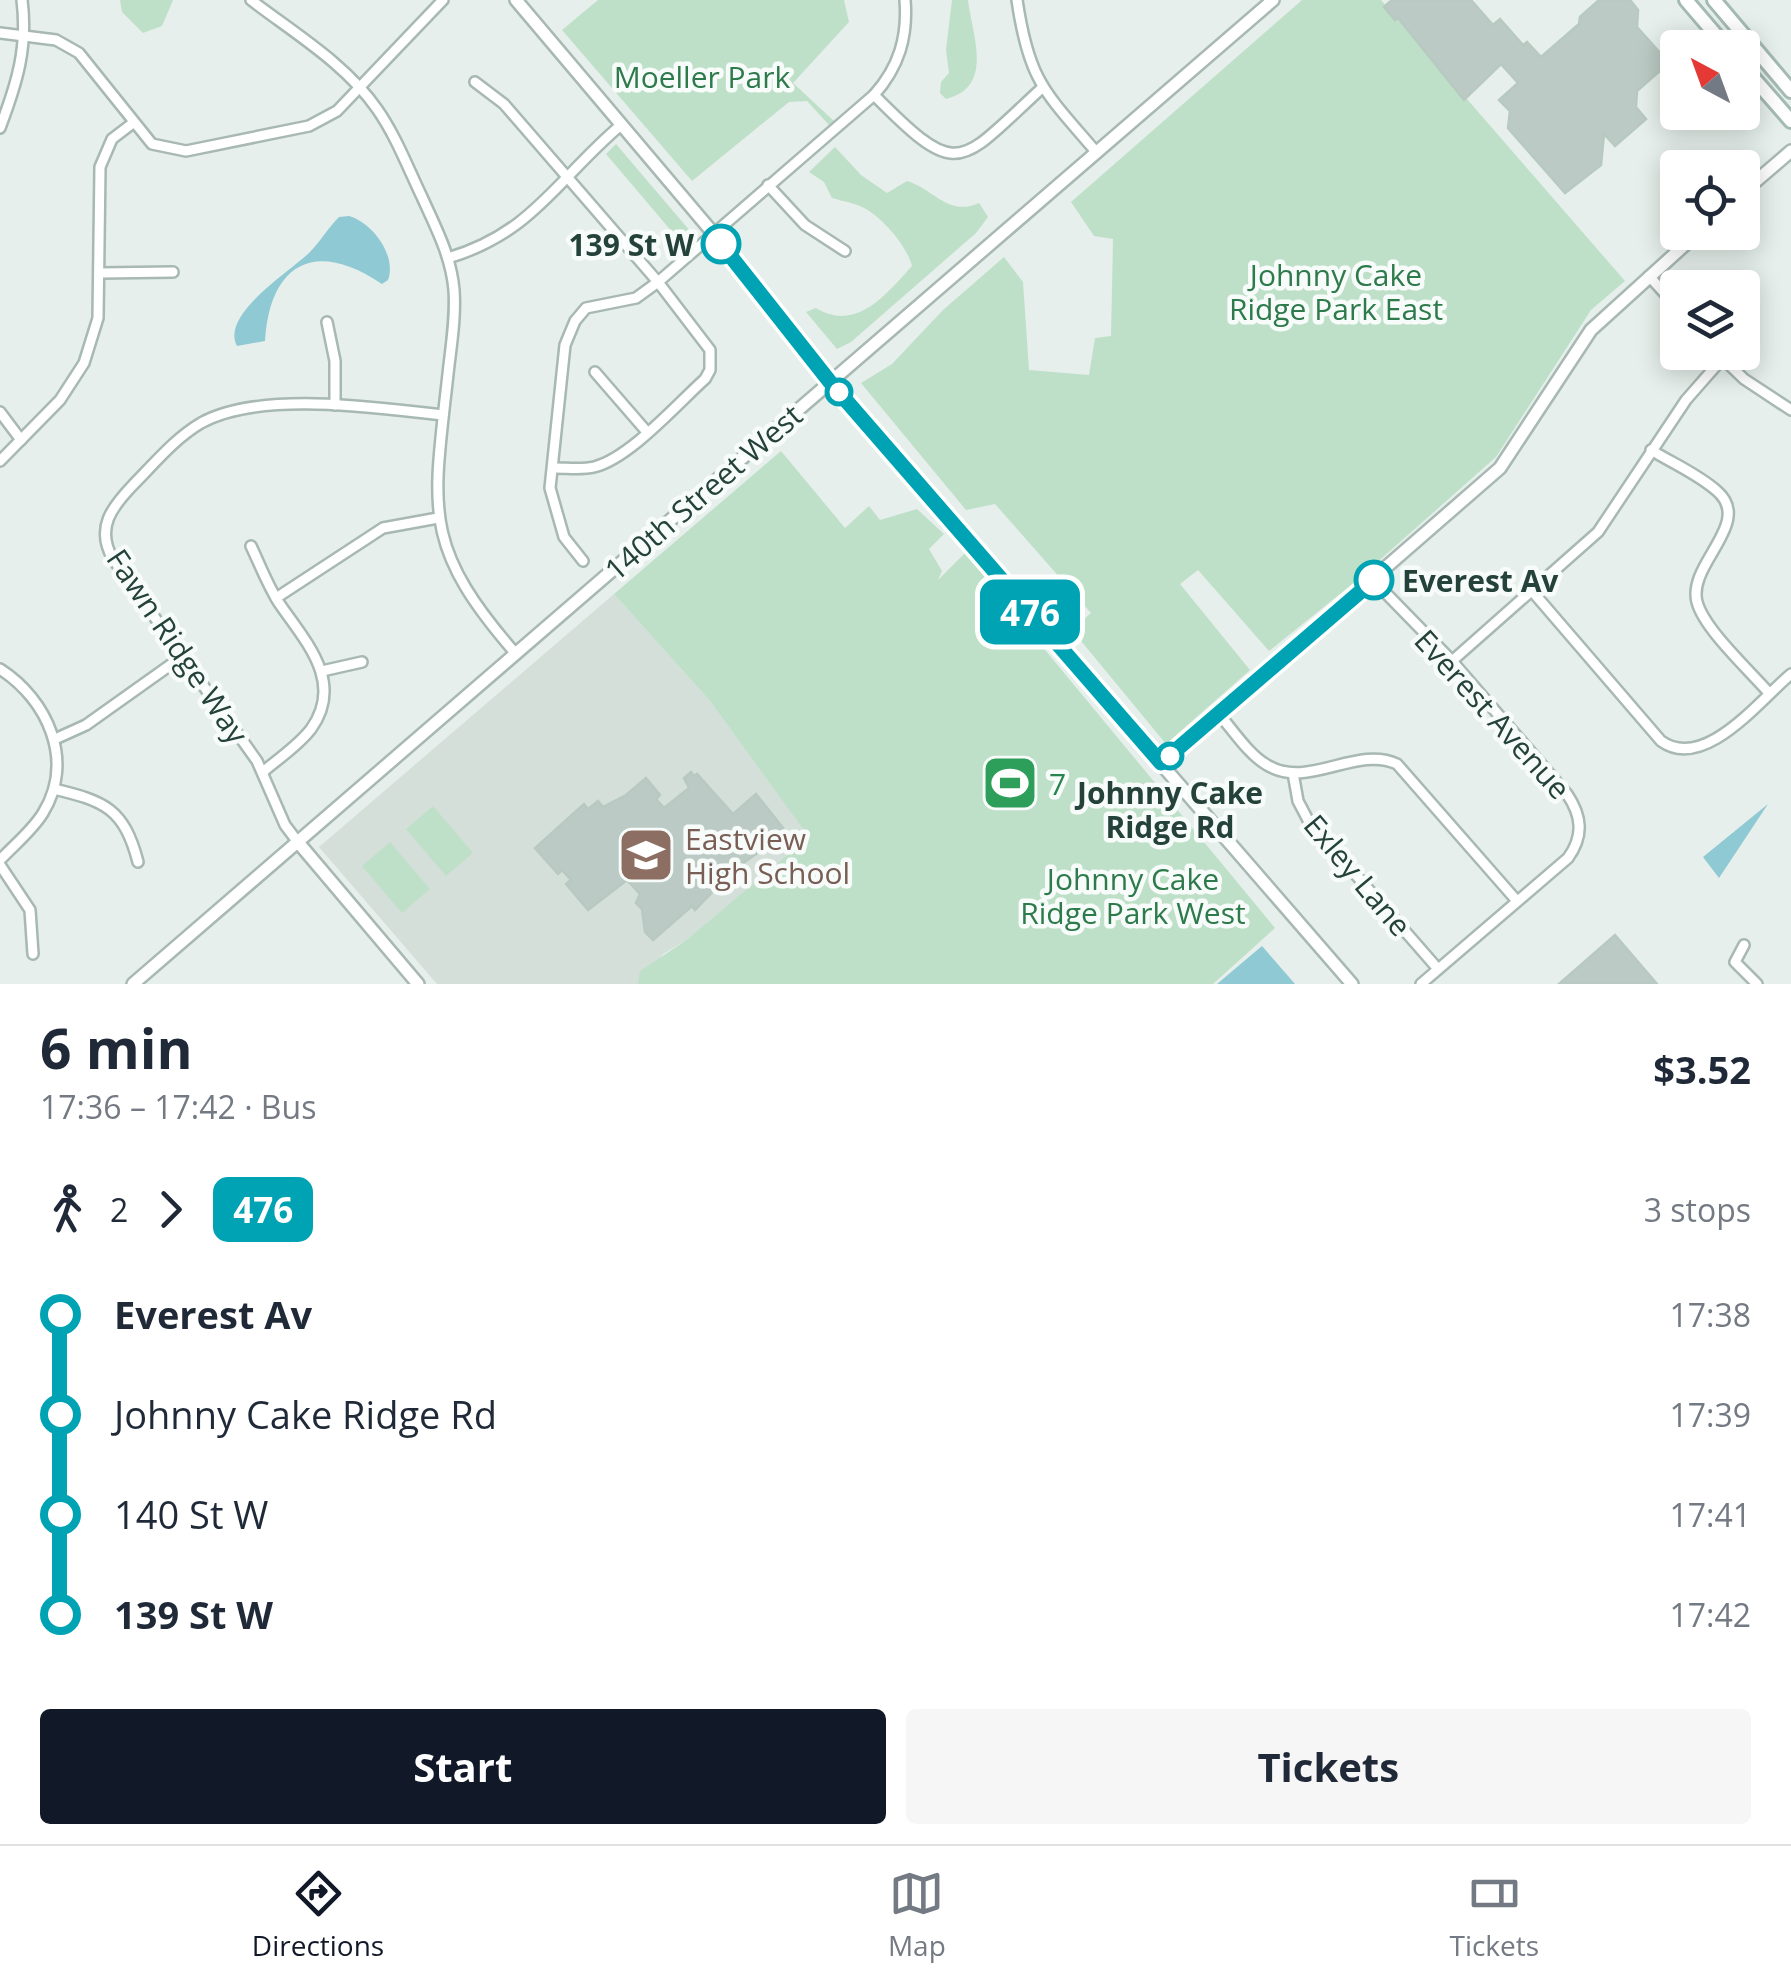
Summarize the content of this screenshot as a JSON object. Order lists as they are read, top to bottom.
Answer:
{
  "streets": {
    "street": [
      "140th Street West",
      "Fawn Ridge Way",
      "Everest Avenue",
      "Exley Lane"
    ]
  },
  "crossings": [
    ["140th Street West", "Fawn Ridge Way"]
  ],
  "parks": ["Moeller Park", "Johnny Cake Ridge Park East", "Johnny Cake Ridge Park West"],
  "places": {
    "other": ["139 St W", "Everest Av", "Johnny Cake Ridge Rd"],
    "sports": ["7"],
    "school or university": ["Eastview High School"]
  },
  "lines": ["bus line 476"],
  "north": "top left",
  "page": {
    "on_map": "476",
    "heading": ["6 min", "17:36 – 17:42 · Bus", "$3.52"],
    "legs": ["2", "476", "3 stops"],
    "list": [
      {
        "name": "Everest Av",
        "value": "17:38"
      },
      {
        "name": "Johnny Cake Ridge Rd",
        "value": "17:39"
      },
      {
        "name": "140 St W",
        "value": "17:41"
      },
      {
        "name": "139 St W",
        "value": "17:42"
      }
    ],
    "buttons": ["Start", "Tickets"],
    "tabs": ["Directions", "Map", "Tickets"]
  }
}
